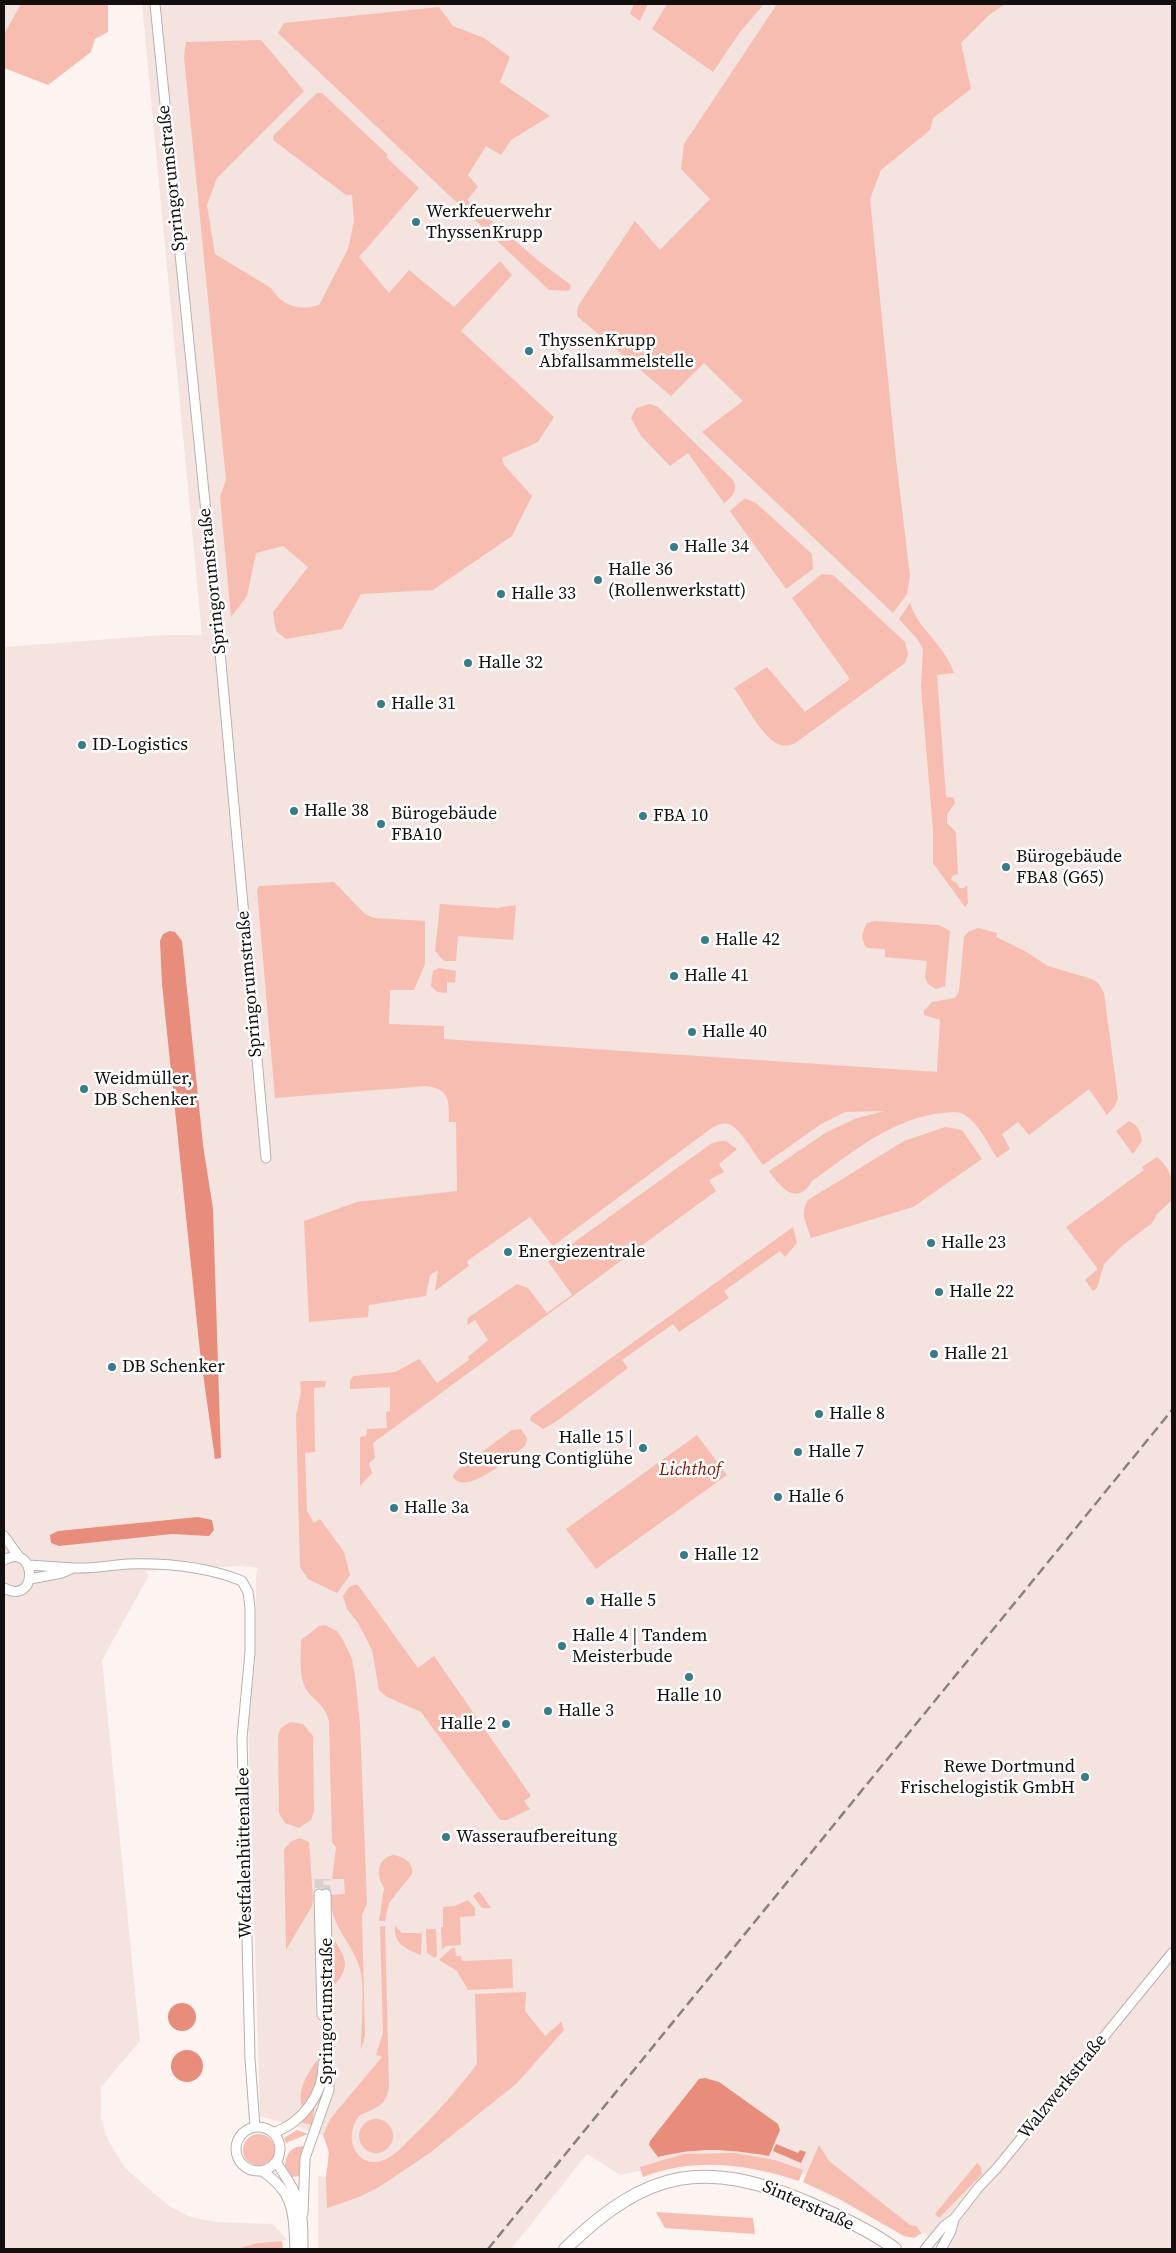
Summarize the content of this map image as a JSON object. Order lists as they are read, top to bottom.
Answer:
{
  "streets": {
    "street": [
      "Springorumstraße",
      "Westfalenhüttenallee",
      "Walzwerkstraße",
      "Sinterstraße"
    ]
  },
  "crossings": [
    ["Springorumstraße", "Westfalenhüttenallee"]
  ],
  "parks": ["Lichthof"],
  "places": [
    "Werkfeuerwehr ThyssenKrupp",
    "ThyssenKrupp Abfallsammelstelle",
    "Halle 34",
    "Halle 36 (Rollenwerkstatt)",
    "Halle 33",
    "Halle 32",
    "Halle 31",
    "ID-Logistics",
    "Halle 38",
    "FBA 10",
    "Bürogebäude FBA10",
    "Bürogebäude FBA8 (G65)",
    "Halle 42",
    "Halle 41",
    "Halle 40",
    "Weidmüller, DB Schenker",
    "Halle 23",
    "Energiezentrale",
    "Halle 22",
    "Halle 21",
    "DB Schenker",
    "Halle 8",
    "Halle 15 | Steuerung Contiglühe",
    "Halle 7",
    "Halle 6",
    "Halle 3a",
    "Halle 12",
    "Halle 5",
    "Halle 4 | Tandem Meisterbude",
    "Halle 10",
    "Halle 3",
    "Halle 2",
    "Rewe Dortmund Frischelogistik GmbH",
    "Wasseraufbereitung"
  ]
}
